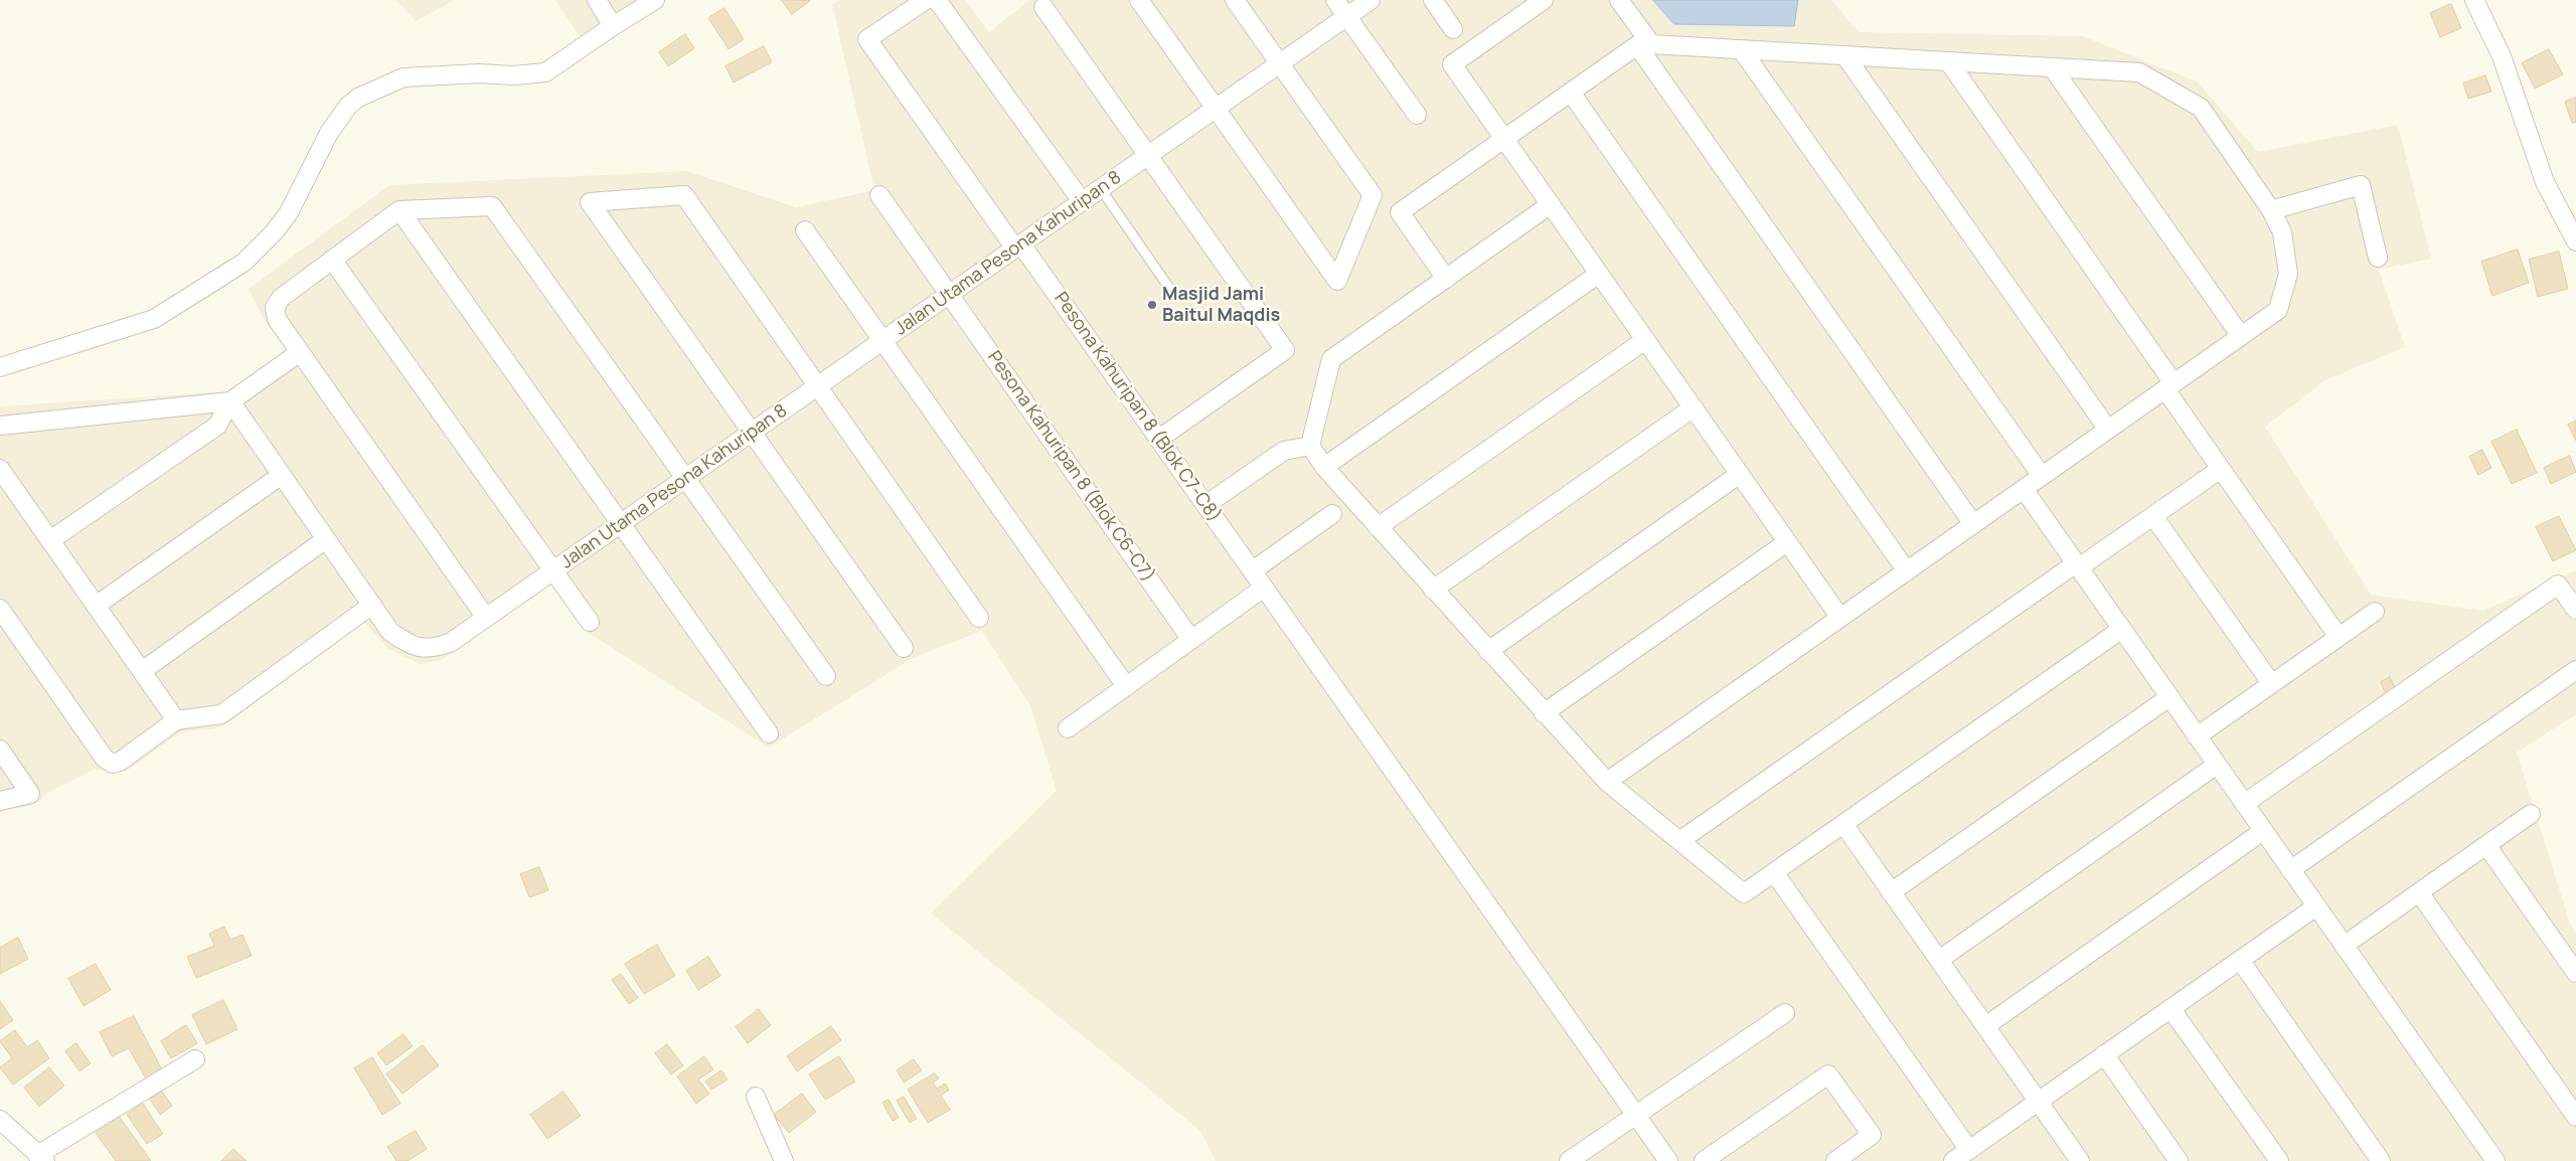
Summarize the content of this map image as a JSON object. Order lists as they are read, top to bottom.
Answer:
{
  "streets": {
    "street": ["Jalan Utama Pesona Kahuripan 8", "Pesona Kahuripan 8 (Blok C7-C8)", "Pesona Kahuripan 8 (Blok C6-C7)"]
  },
  "crossings": [
    ["Jalan Utama Pesona Kahuripan 8", "Pesona Kahuripan 8 (Blok C7-C8)"],
    ["Jalan Utama Pesona Kahuripan 8", "Pesona Kahuripan 8 (Blok C6-C7)"]
  ],
  "places": ["Masjid Jami Baitul Maqdis"]
}
